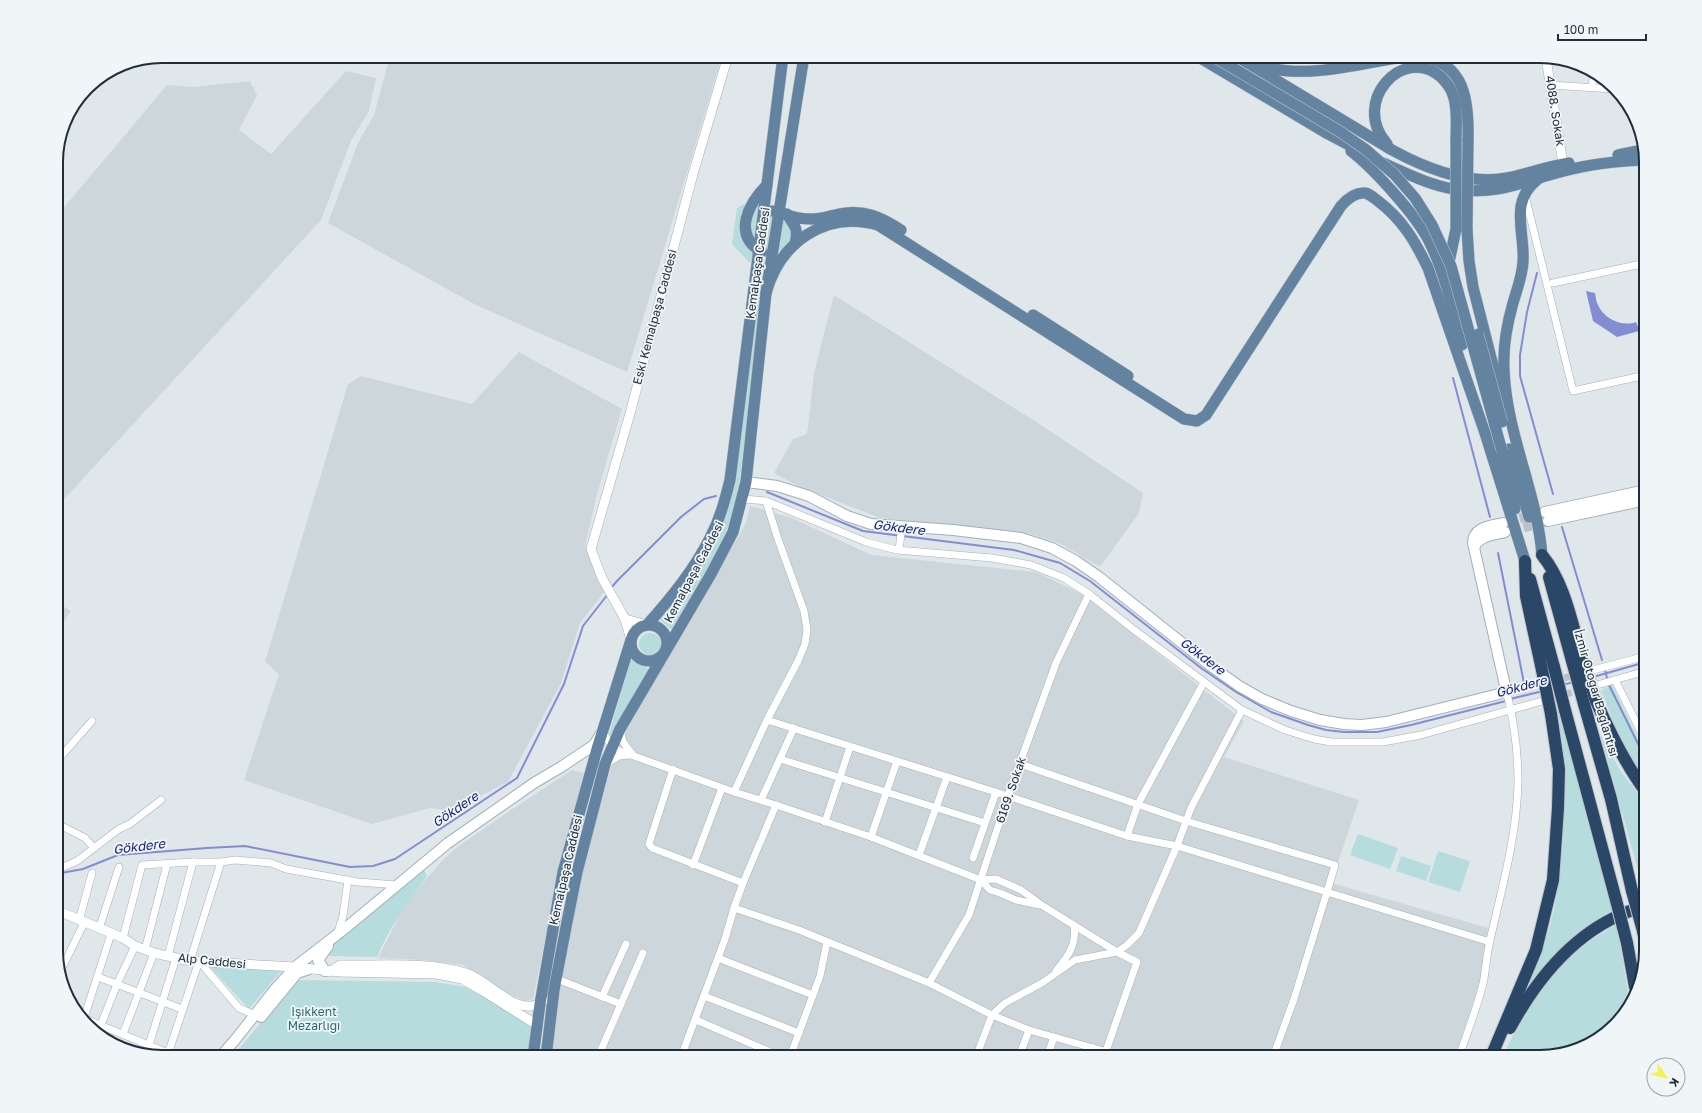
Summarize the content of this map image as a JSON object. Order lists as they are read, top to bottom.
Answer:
{
  "streets": {
    "highway": ["İzmir Otogar Bağlantısı"],
    "main road": ["Kemalpaşa Caddesi"],
    "street": [
      "4088. Sokak",
      "Eski Kemalpaşa Caddesi",
      "6169. Sokak",
      "Alp Caddesi"
    ]
  },
  "crossings": [
    ["Kemalpaşa Caddesi", "Eski Kemalpaşa Caddesi"],
    ["Kemalpaşa Caddesi", "Alp Caddesi"]
  ],
  "water": ["Gökdere"],
  "parks": ["Işıkkent Mezarlığı"],
  "scale_bar": "100 m",
  "north": "bottom right"
}
